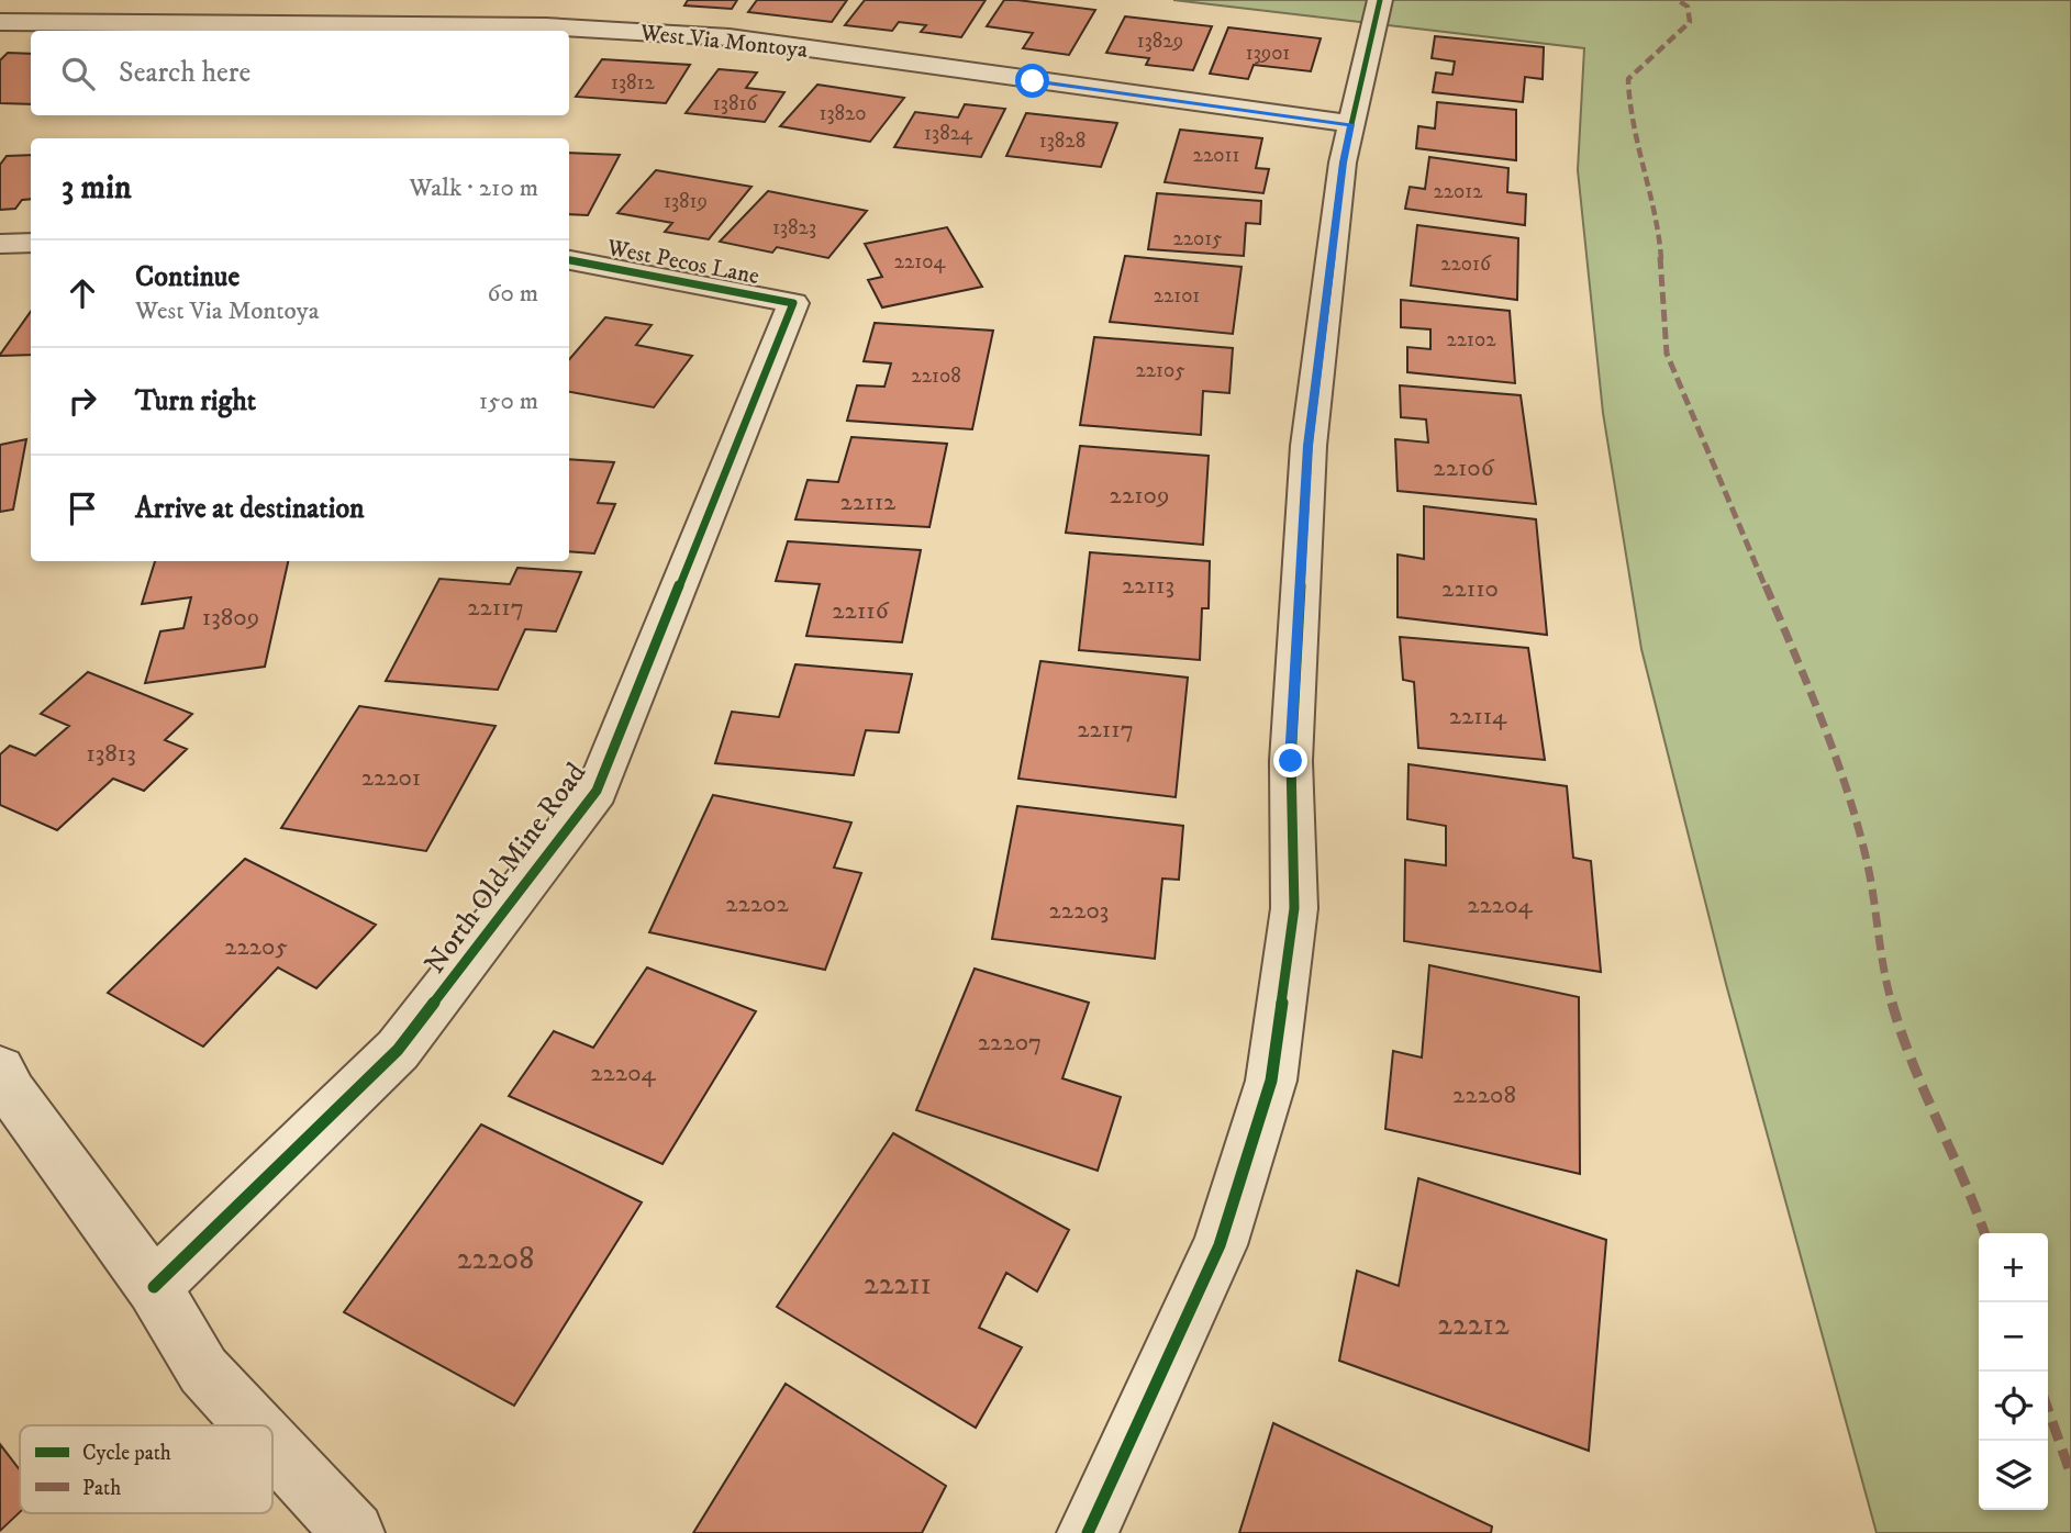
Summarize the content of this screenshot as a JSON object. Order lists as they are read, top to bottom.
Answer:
{
  "streets": {
    "street": ["West Via Montoya", "West Pecos Lane", "North Old Mine Road"]
  },
  "crossings": [
    ["West Pecos Lane", "North Old Mine Road"]
  ],
  "house_numbers": [
    "13829",
    "13901",
    "13812",
    "13816",
    "13820",
    "13824",
    "13828",
    "22011",
    "22012",
    "13819",
    "13823",
    "22015",
    "22104",
    "22016",
    "22101",
    "22102",
    "22105",
    "22108",
    "22106",
    "22109",
    "22112",
    "22113",
    "22110",
    "22117",
    "22116",
    "13809",
    "22114",
    "22117",
    "13813",
    "22201",
    "22202",
    "22204",
    "22203",
    "22205",
    "22207",
    "22204",
    "22208",
    "22208",
    "22211",
    "22212"
  ],
  "legend": ["Cycle path", "Path"],
  "page": {
    "search": "Search here",
    "heading": ["3 min", "Walk · 210 m"],
    "list": [
      ["Continue", "West Via Montoya", "60 m"],
      ["Turn right", "150 m"],
      "Arrive at destination"
    ],
    "map_buttons": ["+", "−"]
  }
}
